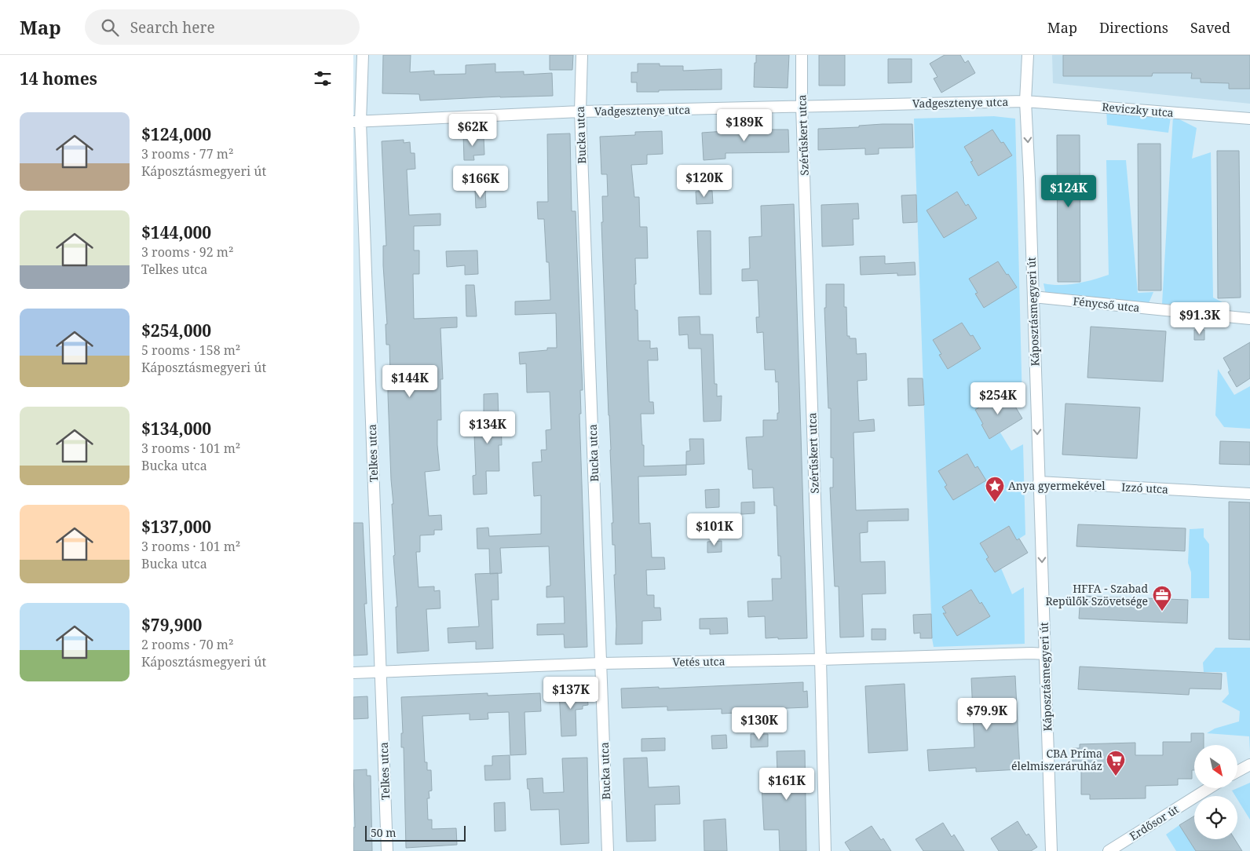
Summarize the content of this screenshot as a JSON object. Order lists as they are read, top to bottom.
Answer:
{
  "streets": {
    "street": [
      "Vadgesztenye utca",
      "Reviczky utca",
      "Bucka utca",
      "Szérűskert utca",
      "Fénycső utca",
      "Káposztásmegyeri út",
      "Telkes utca",
      "Izzó utca",
      "Vetés utca",
      "Erdősor út"
    ]
  },
  "crossings": [
    ["Vadgesztenye utca", "Reviczky utca"],
    ["Vadgesztenye utca", "Bucka utca"],
    ["Vadgesztenye utca", "Szérűskert utca"],
    ["Vadgesztenye utca", "Káposztásmegyeri út"],
    ["Vadgesztenye utca", "Telkes utca"],
    ["Reviczky utca", "Káposztásmegyeri út"],
    ["Bucka utca", "Vetés utca"],
    ["Szérűskert utca", "Vetés utca"],
    ["Fénycső utca", "Káposztásmegyeri út"],
    ["Káposztásmegyeri út", "Izzó utca"],
    ["Káposztásmegyeri út", "Vetés utca"],
    ["Telkes utca", "Vetés utca"]
  ],
  "one_way": ["Káposztásmegyeri út"],
  "places": {
    "place": ["Anya gyermekével"],
    "office": ["HFFA - Szabad Repülők Szövetsége"],
    "supermarket": ["CBA Príma élelmiszeráruház"]
  },
  "scale_bar": "50 m",
  "north": "bottom right",
  "page": {
    "header": "Map",
    "search": "Search here",
    "nav": ["Map", "Directions", "Saved"],
    "heading": "14 homes",
    "list": [
      {
        "name": "$124,000",
        "note": "3 rooms · 77 m² · Káposztásmegyeri út"
      },
      {
        "name": "$144,000",
        "note": "3 rooms · 92 m² · Telkes utca"
      },
      {
        "name": "$254,000",
        "note": "5 rooms · 158 m² · Káposztásmegyeri út"
      },
      {
        "name": "$134,000",
        "note": "3 rooms · 101 m² · Bucka utca"
      },
      {
        "name": "$137,000",
        "note": "3 rooms · 101 m² · Bucka utca"
      },
      {
        "name": "$79,900",
        "note": "2 rooms · 70 m² · Káposztásmegyeri út"
      }
    ],
    "price": [
      "$189K",
      "$62K",
      "$120K",
      "$166K",
      "$124K",
      "$91.3K",
      "$144K",
      "$254K",
      "$134K",
      "$101K",
      "$137K",
      "$79.9K",
      "$130K",
      "$161K"
    ],
    "scale": "50 m"
  }
}
